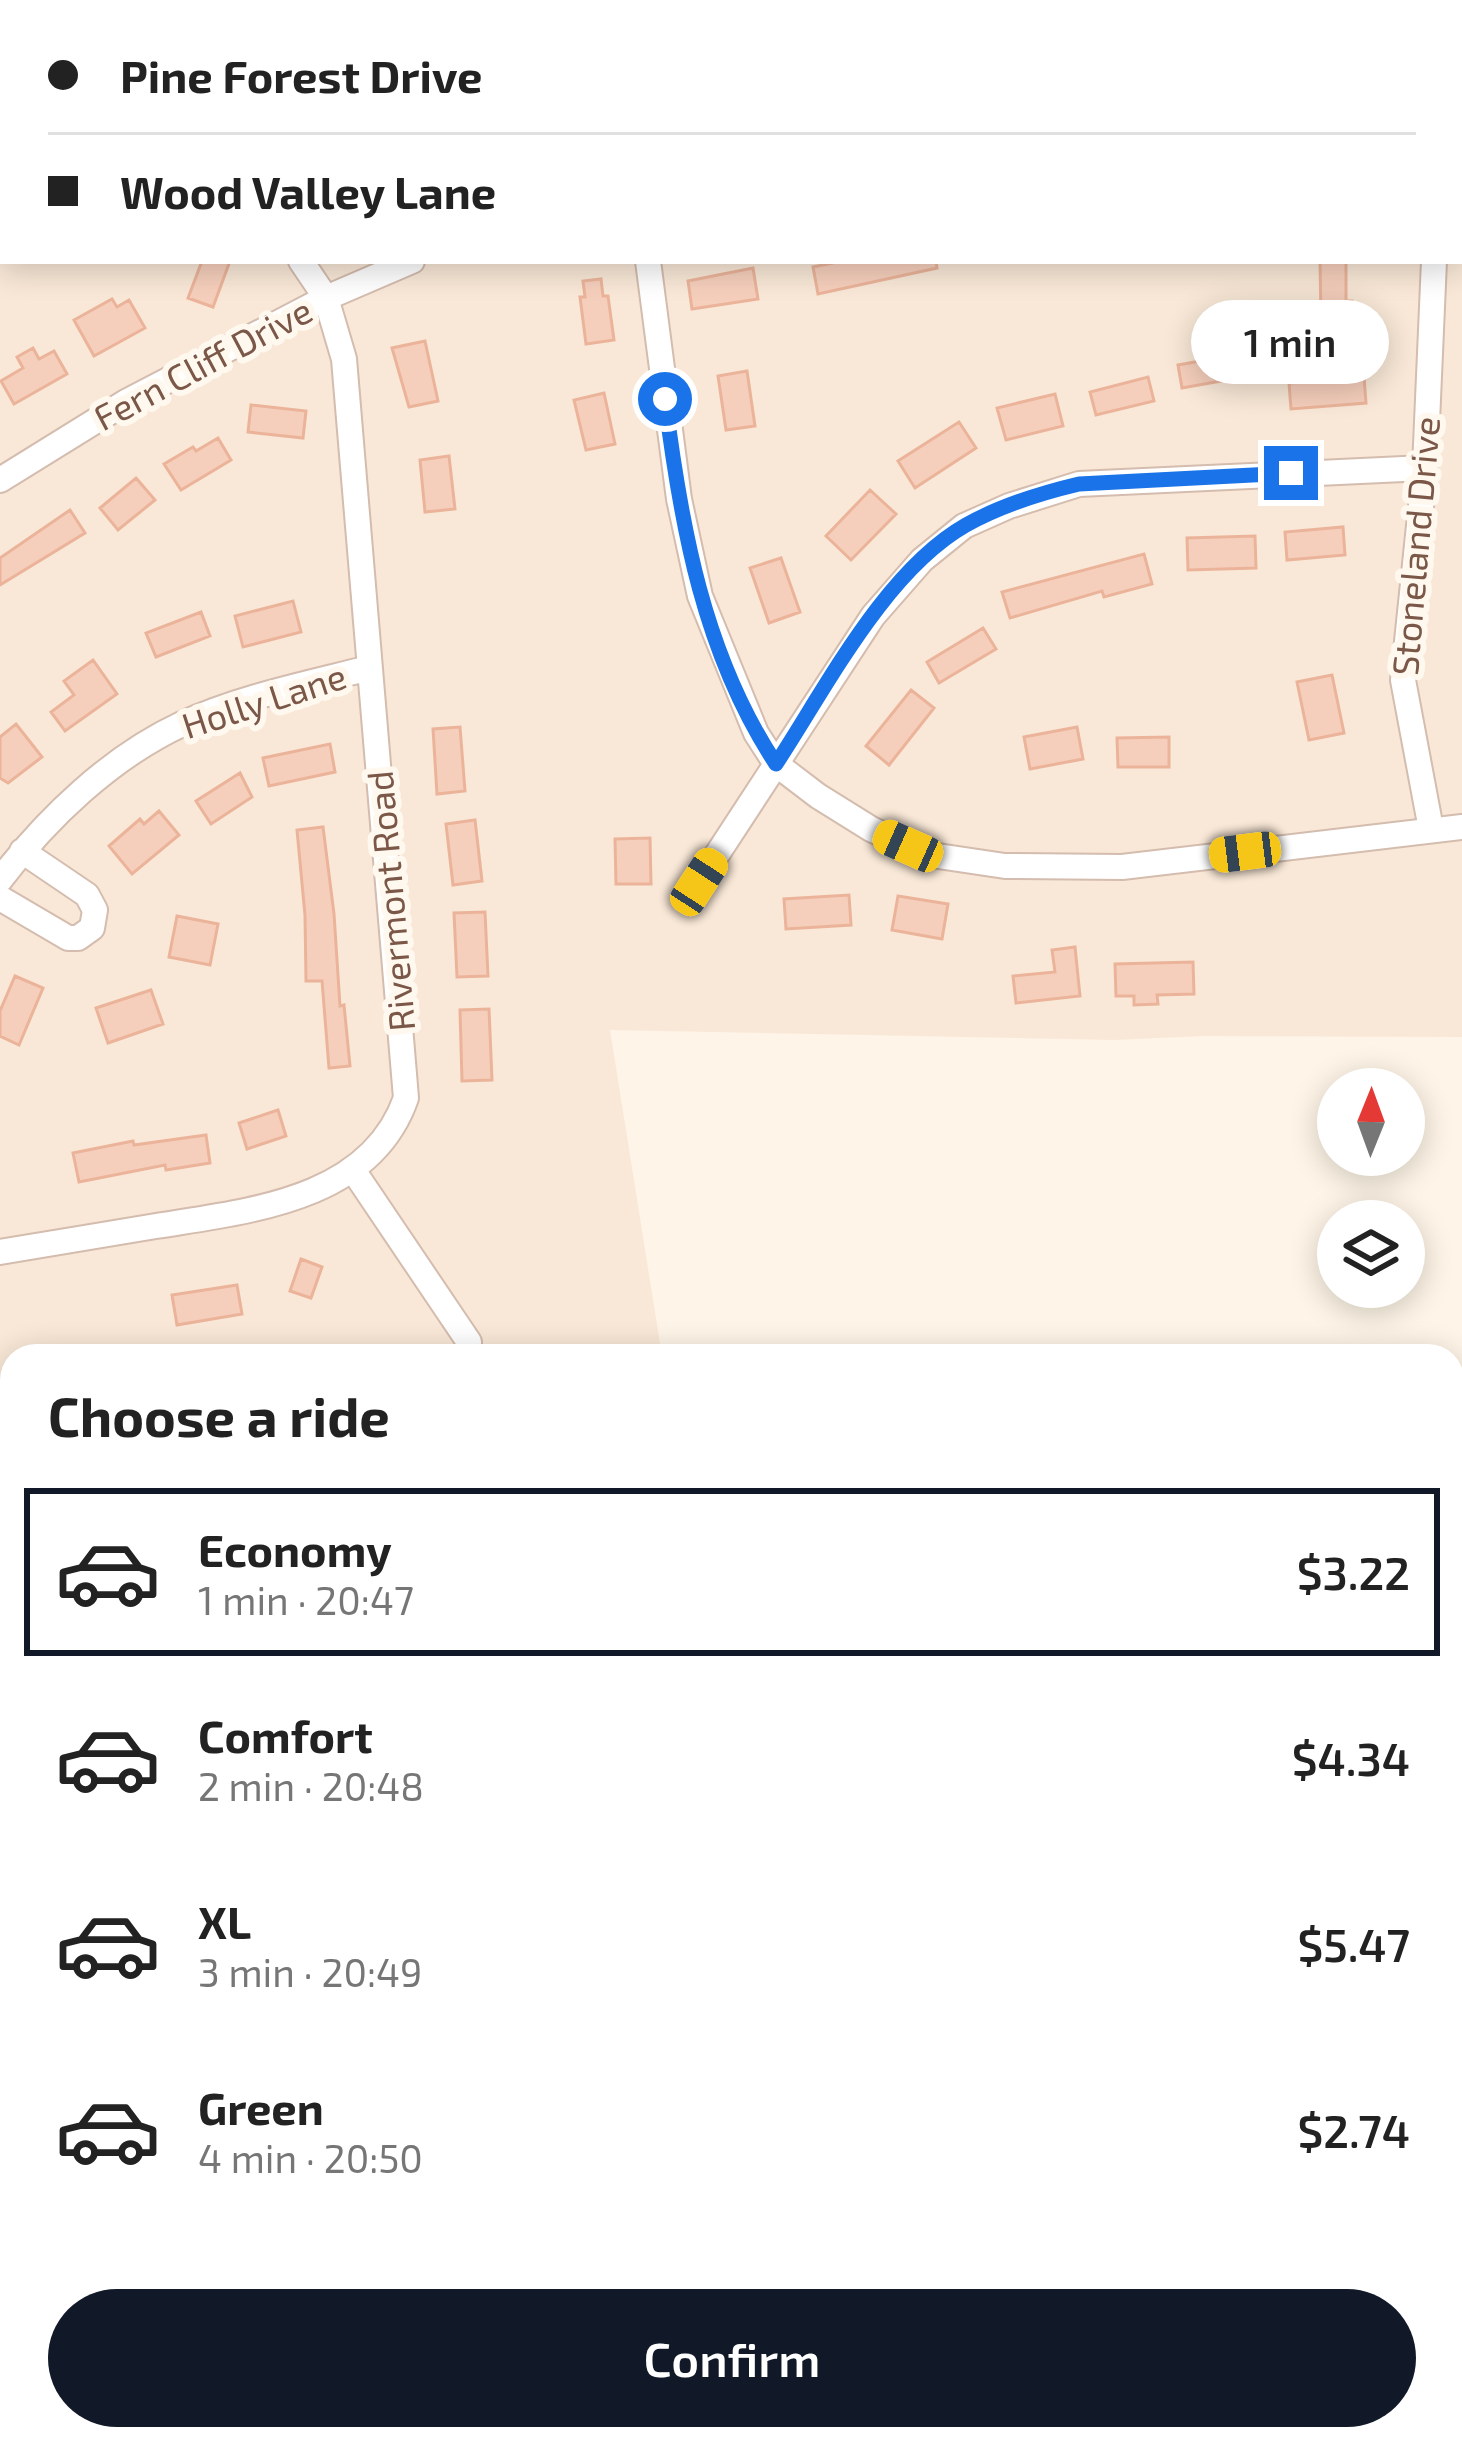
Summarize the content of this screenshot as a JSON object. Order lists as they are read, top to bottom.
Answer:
{
  "streets": {
    "street": [
      "Fern Cliff Drive",
      "Stoneland Drive",
      "Holly Lane",
      "Rivermont Road"
    ]
  },
  "crossings": [
    ["Fern Cliff Drive", "Rivermont Road"],
    ["Holly Lane", "Rivermont Road"]
  ],
  "north": "top",
  "page": {
    "banner": ["Pine Forest Drive", "Wood Valley Lane"],
    "bubble": "1 min",
    "heading": "Choose a ride",
    "list": [
      {
        "name": "Economy",
        "note": "1 min · 20:47",
        "value": "$3.22"
      },
      {
        "name": "Comfort",
        "note": "2 min · 20:48",
        "value": "$4.34"
      },
      {
        "name": "XL",
        "note": "3 min · 20:49",
        "value": "$5.47"
      },
      {
        "name": "Green",
        "note": "4 min · 20:50",
        "value": "$2.74"
      }
    ],
    "buttons": "Confirm"
  }
}
